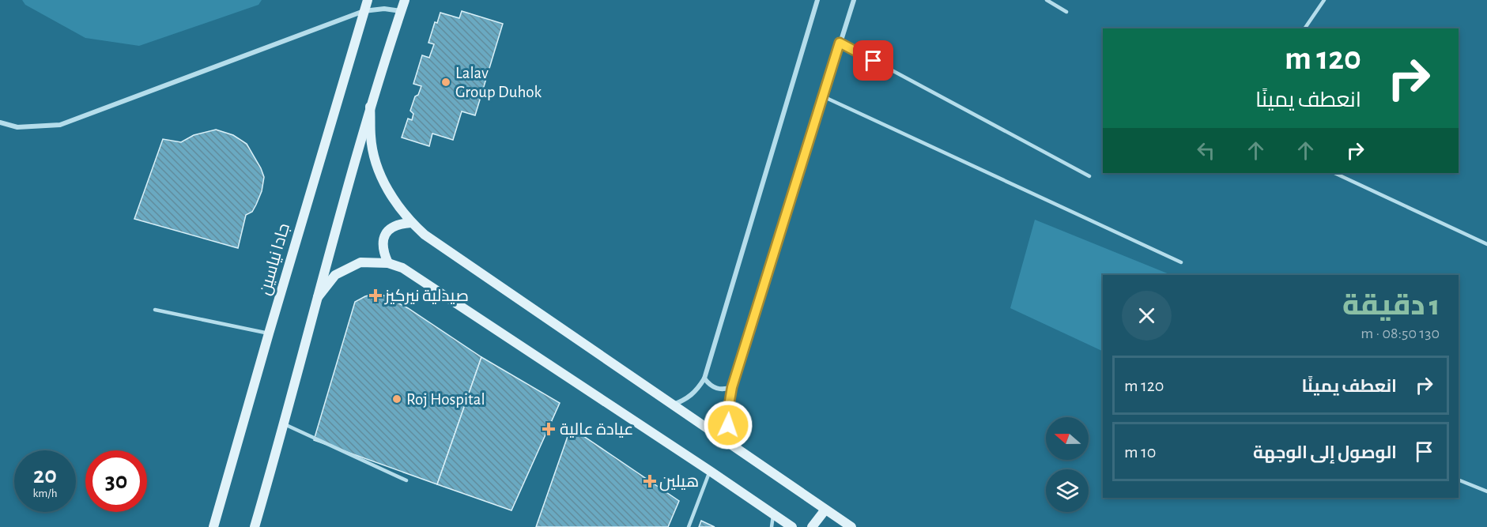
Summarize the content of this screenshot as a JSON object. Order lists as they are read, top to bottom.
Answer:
{
  "streets": {
    "street": ["جادا نیاسین"]
  },
  "places": {
    "other": ["Lalav Group Duhok", "Roj Hospital"],
    "health": ["صيدلية نيركيز", "عيادة عالية", "هيلين"]
  },
  "north": "left",
  "page": {
    "turn": ["120 m", "انعطف يمينًا"],
    "heading": ["1 دقيقة", "130 m · 08:50"],
    "list": [
      {
        "name": "انعطف يمينًا",
        "value": "120 m"
      },
      {
        "name": "الوصول إلى الوجهة",
        "value": "10 m"
      }
    ],
    "speed": "20 km/h",
    "limit": "30"
  }
}
